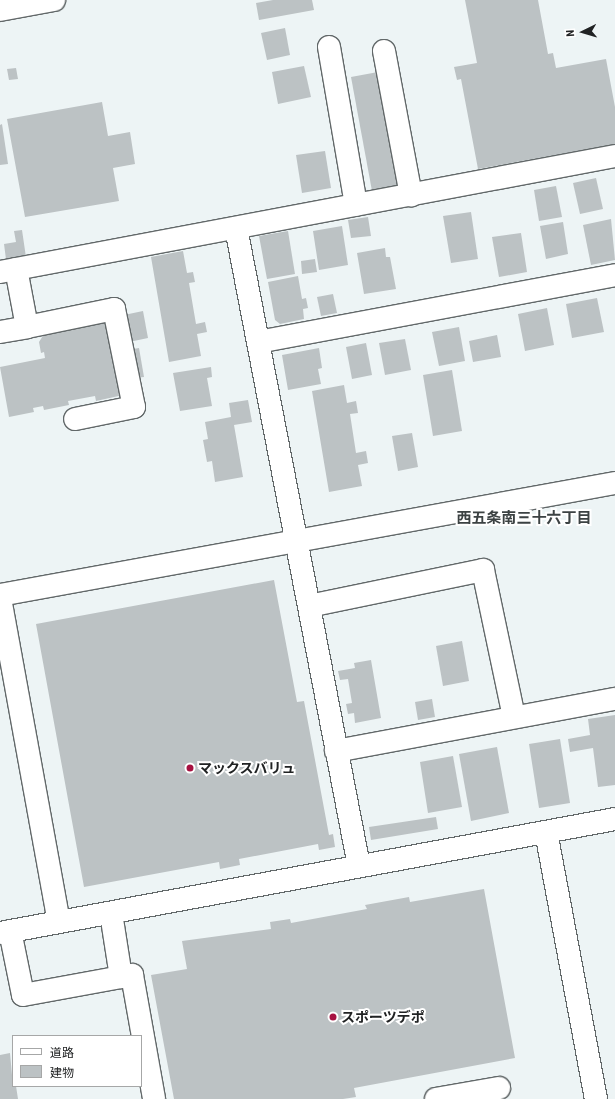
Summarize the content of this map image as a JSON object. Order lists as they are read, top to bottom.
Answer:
{
  "districts": ["西五条南三十六丁目"],
  "places": ["マックスバリュ", "スポーツデポ"],
  "legend": ["道路", "建物"],
  "north": "left"
}
